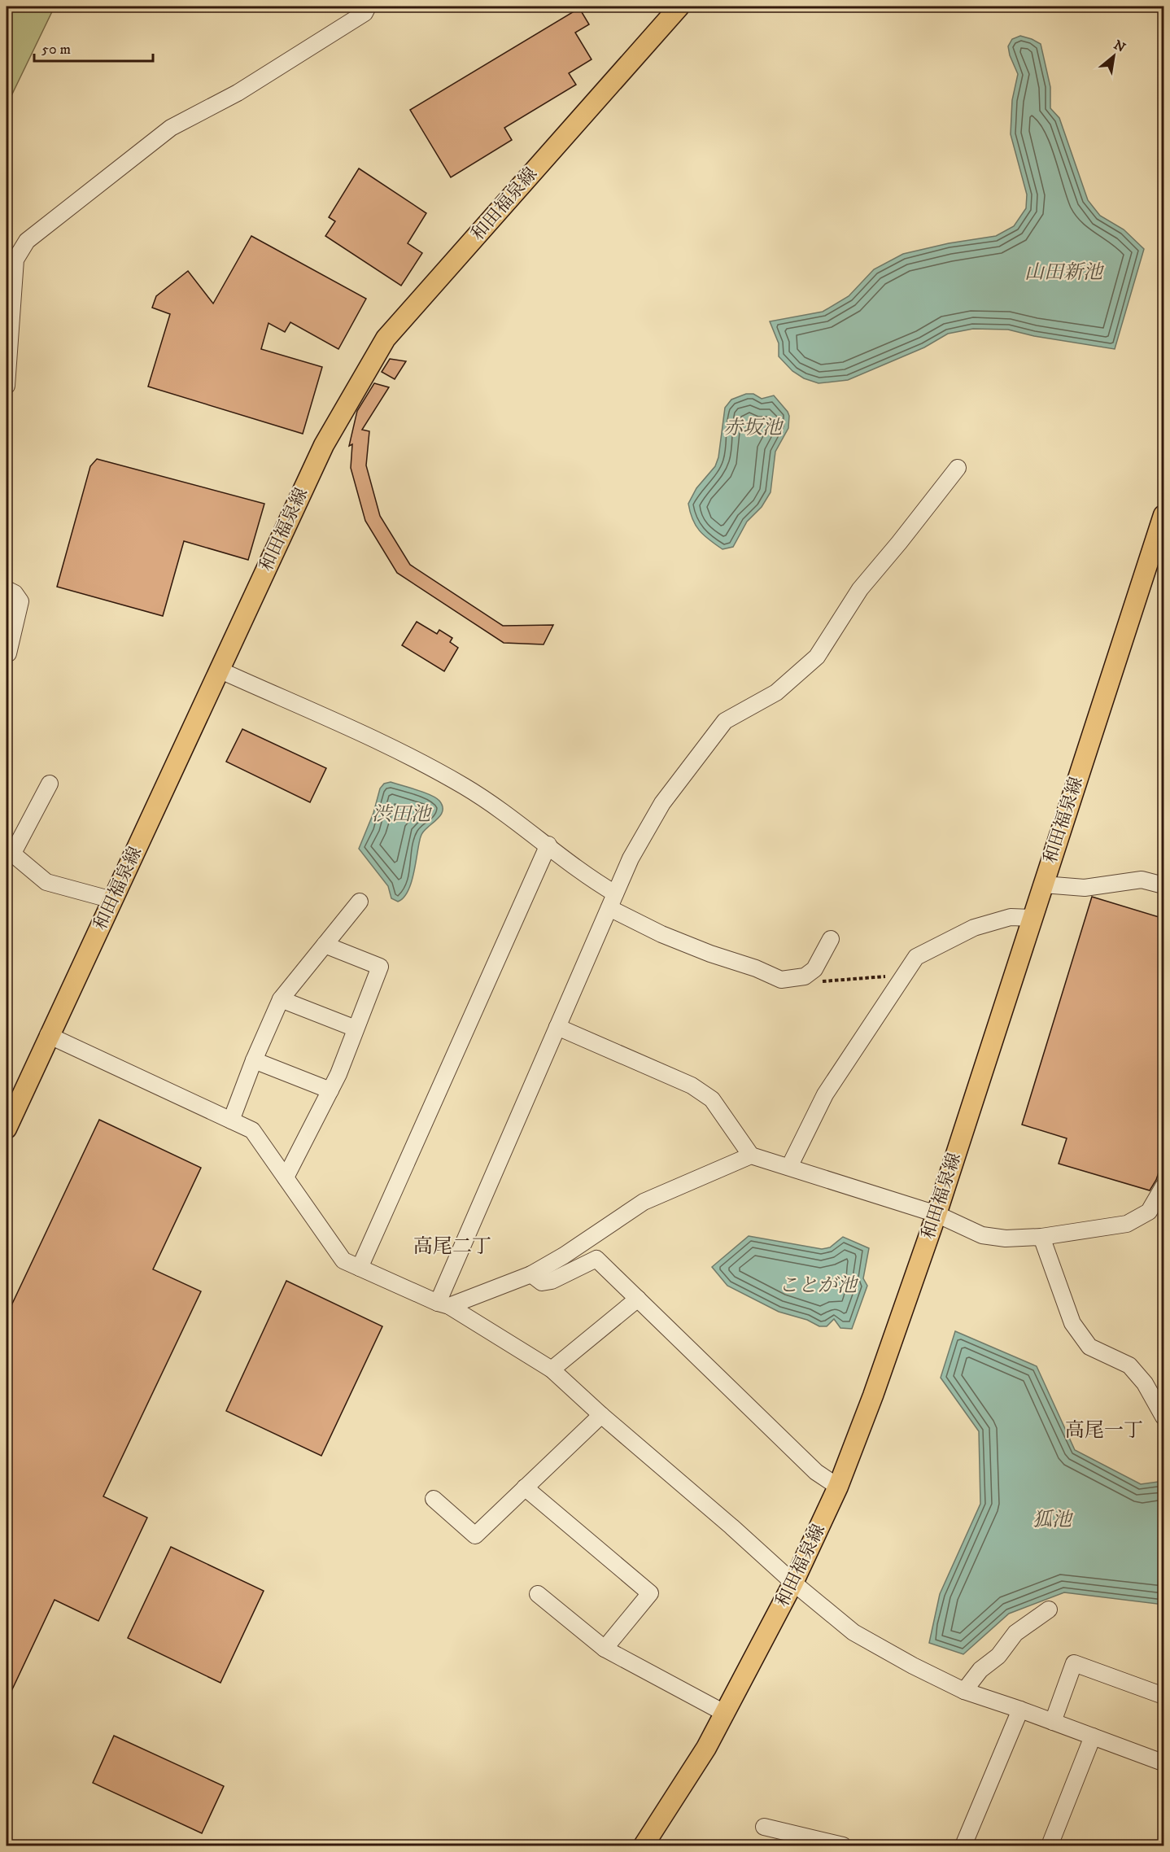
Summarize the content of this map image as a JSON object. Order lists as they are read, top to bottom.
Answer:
{
  "streets": {
    "main road": ["和田福泉線"]
  },
  "districts": ["高尾二丁", "高尾一丁"],
  "water": [
    "山田新池",
    "赤坂池",
    "渋田池",
    "ことが池",
    "狐池"
  ],
  "scale_bar": "50 m",
  "north": "top right"
}
